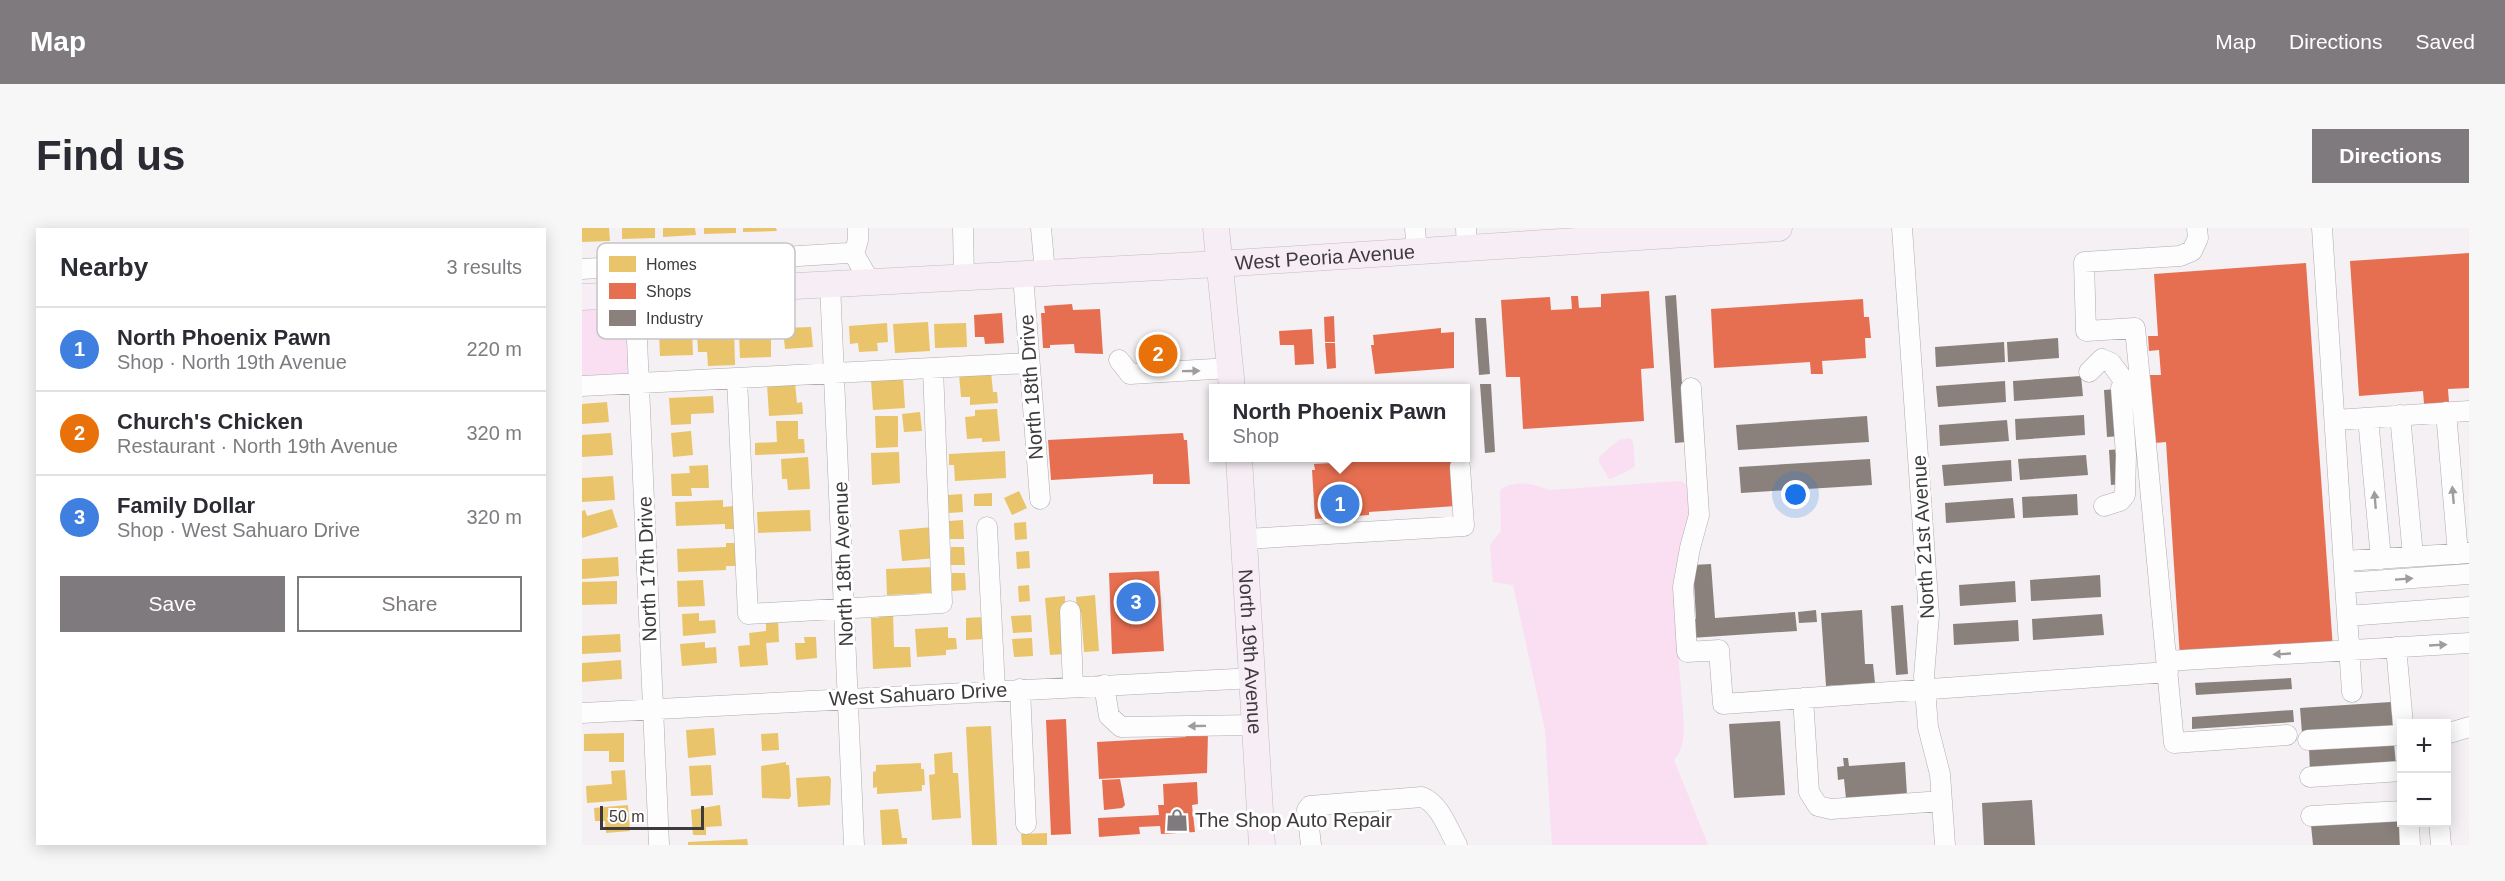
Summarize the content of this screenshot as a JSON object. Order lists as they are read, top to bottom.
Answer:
{
  "streets": {
    "main road": ["West Peoria Avenue", "North 19th Avenue"],
    "street": [
      "North 18th Drive",
      "North 21st Avenue",
      "North 18th Avenue",
      "North 17th Drive",
      "West Sahuaro Drive"
    ]
  },
  "crossings": [
    ["West Peoria Avenue", "North 18th Drive"],
    ["West Peoria Avenue", "North 18th Avenue"],
    ["North 18th Avenue", "West Sahuaro Drive"],
    ["North 17th Drive", "West Sahuaro Drive"],
    ["North 19th Avenue", "West Sahuaro Drive"]
  ],
  "places": {
    "shop": ["The Shop Auto Repair"]
  },
  "legend": ["Homes", "Shops", "Industry"],
  "scale_bar": "50 m",
  "page": {
    "header": "Map",
    "nav": ["Map", "Directions", "Saved"],
    "buttons": [
      "Directions",
      ["Save", "Share"]
    ],
    "title": "Find us",
    "heading": ["Nearby", "3 results"],
    "list": [
      {
        "mark": "1",
        "name": "North Phoenix Pawn",
        "note": "Shop · North 19th Avenue",
        "value": "220 m"
      },
      {
        "mark": "2",
        "name": "Church's Chicken",
        "note": "Restaurant · North 19th Avenue",
        "value": "320 m"
      },
      {
        "mark": "3",
        "name": "Family Dollar",
        "note": "Shop · West Sahuaro Drive",
        "value": "320 m"
      }
    ],
    "pins": ["2", "1", "3"],
    "popup": ["North Phoenix Pawn", "Shop"],
    "map_buttons": ["+", "−"],
    "scale": "50 m"
  }
}
